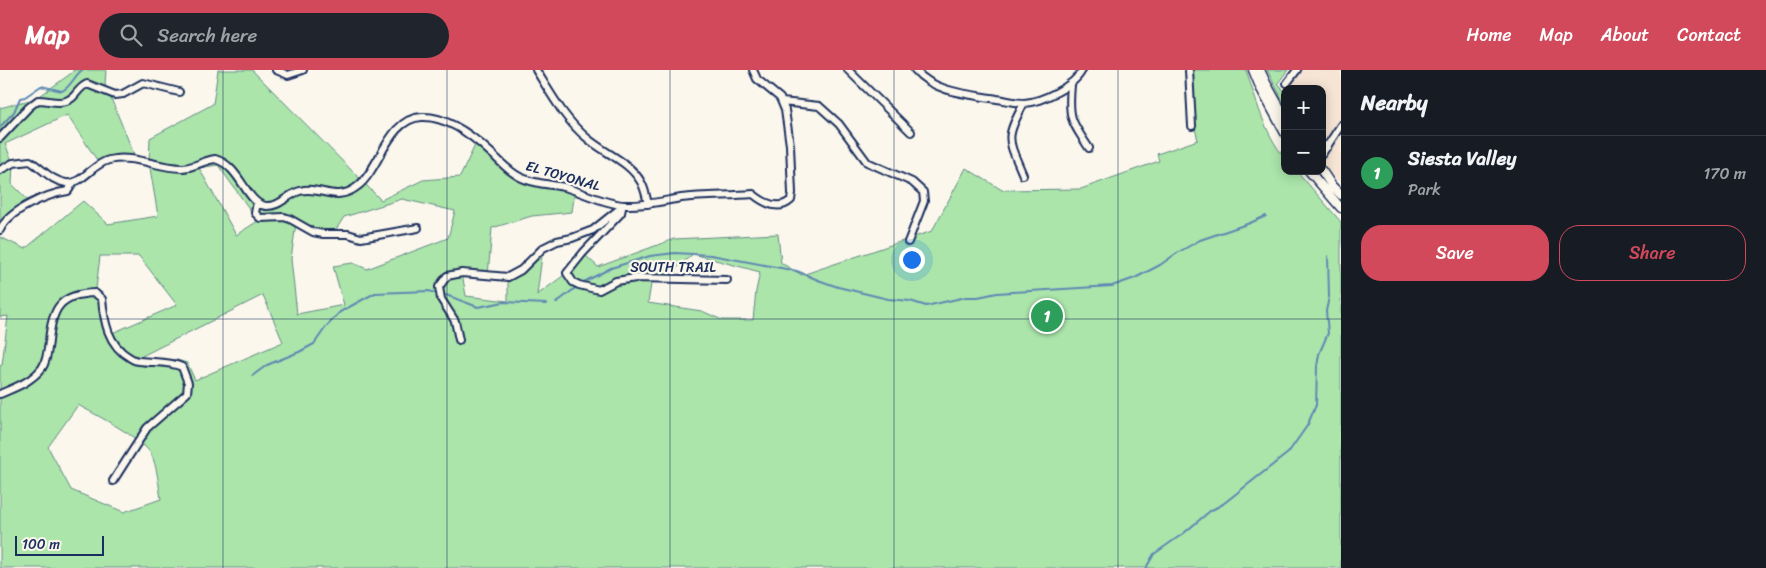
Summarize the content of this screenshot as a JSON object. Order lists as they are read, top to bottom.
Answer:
{
  "streets": {
    "street": ["EL TOYONAL", "SOUTH TRAIL"]
  },
  "crossings": [
    ["EL TOYONAL", "SOUTH TRAIL"]
  ],
  "scale_bar": "100 m",
  "page": {
    "header": "Map",
    "search": "Search here",
    "nav": [
      "Home",
      "Map",
      "About",
      "Contact"
    ],
    "heading": "Nearby",
    "map_buttons": ["+", "−"],
    "list": [
      {
        "mark": "1",
        "name": "Siesta Valley",
        "note": "Park",
        "value": "170 m"
      }
    ],
    "buttons": ["Save", "Share"],
    "pins": "1",
    "scale": "100 m"
  }
}
